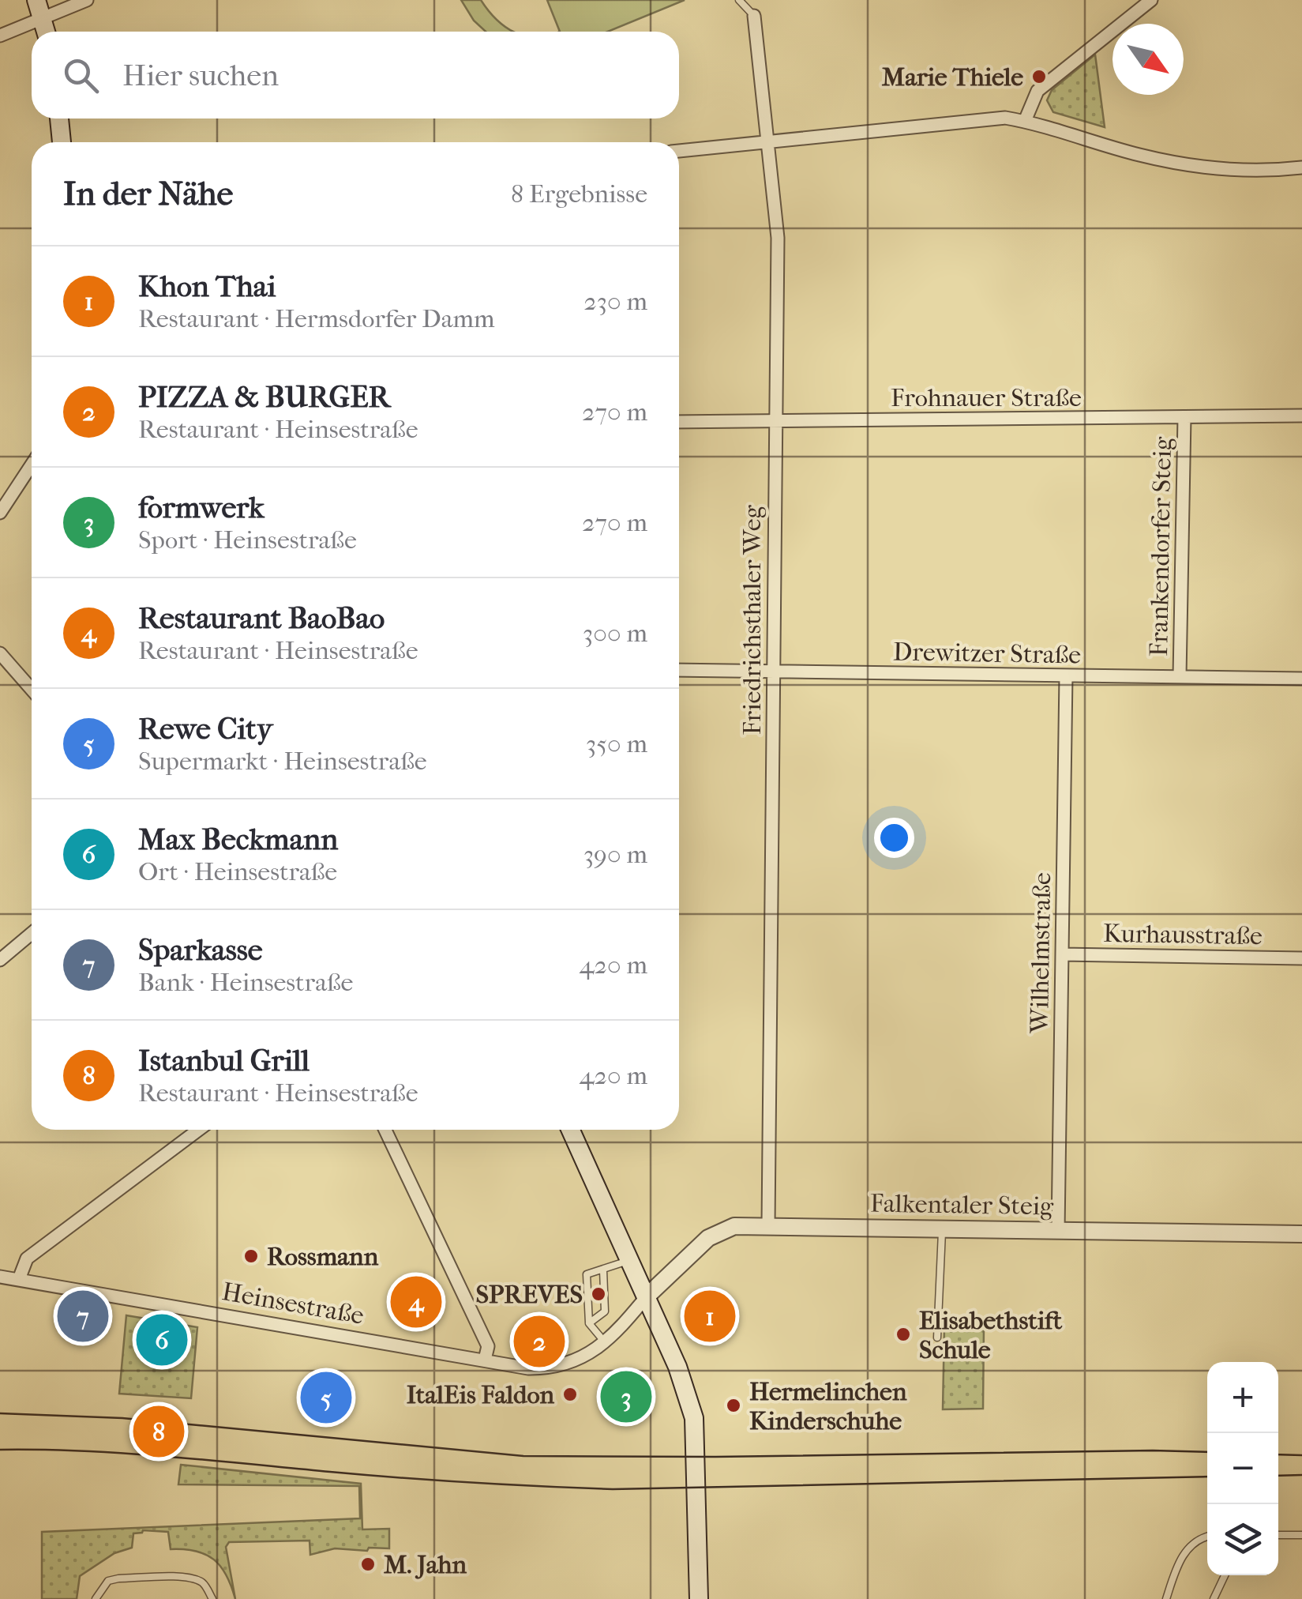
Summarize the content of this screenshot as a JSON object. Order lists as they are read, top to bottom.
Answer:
{
  "streets": {
    "street": [
      "Frohnauer Straße",
      "Frankendorfer Steig",
      "Friedrichsthaler Weg",
      "Drewitzer Straße",
      "Kurhausstraße",
      "Wilhelmstraße",
      "Falkentaler Steig",
      "Heinsestraße"
    ]
  },
  "crossings": [
    ["Frohnauer Straße", "Frankendorfer Steig"],
    ["Frohnauer Straße", "Friedrichsthaler Weg"],
    ["Frankendorfer Steig", "Drewitzer Straße"],
    ["Friedrichsthaler Weg", "Drewitzer Straße"],
    ["Friedrichsthaler Weg", "Falkentaler Steig"],
    ["Drewitzer Straße", "Wilhelmstraße"],
    ["Kurhausstraße", "Wilhelmstraße"],
    ["Wilhelmstraße", "Falkentaler Steig"],
    ["Falkentaler Steig", "Heinsestraße"]
  ],
  "places": [
    "Marie Thiele",
    "Rossmann",
    "SPREVES",
    "Elisabethstift Schule",
    "ItalEis Faldon",
    "Hermelinchen Kinderschuhe",
    "M. Jahn"
  ],
  "north": "bottom right",
  "page": {
    "search": "Hier suchen",
    "heading": ["In der Nähe", "8 Ergebnisse"],
    "list": [
      {
        "mark": "1",
        "name": "Khon Thai",
        "note": "Restaurant · Hermsdorfer Damm",
        "value": "230 m"
      },
      {
        "mark": "2",
        "name": "PIZZA & BURGER",
        "note": "Restaurant · Heinsestraße",
        "value": "270 m"
      },
      {
        "mark": "3",
        "name": "formwerk",
        "note": "Sport · Heinsestraße",
        "value": "270 m"
      },
      {
        "mark": "4",
        "name": "Restaurant BaoBao",
        "note": "Restaurant · Heinsestraße",
        "value": "300 m"
      },
      {
        "mark": "5",
        "name": "Rewe City",
        "note": "Supermarkt · Heinsestraße",
        "value": "350 m"
      },
      {
        "mark": "6",
        "name": "Max Beckmann",
        "note": "Ort · Heinsestraße",
        "value": "390 m"
      },
      {
        "mark": "7",
        "name": "Sparkasse",
        "note": "Bank · Heinsestraße",
        "value": "420 m"
      },
      {
        "mark": "8",
        "name": "Istanbul Grill",
        "note": "Restaurant · Heinsestraße",
        "value": "420 m"
      }
    ],
    "pins": [
      "4",
      "1",
      "7",
      "6",
      "2",
      "3",
      "5",
      "8"
    ],
    "map_buttons": ["+", "−"]
  }
}
